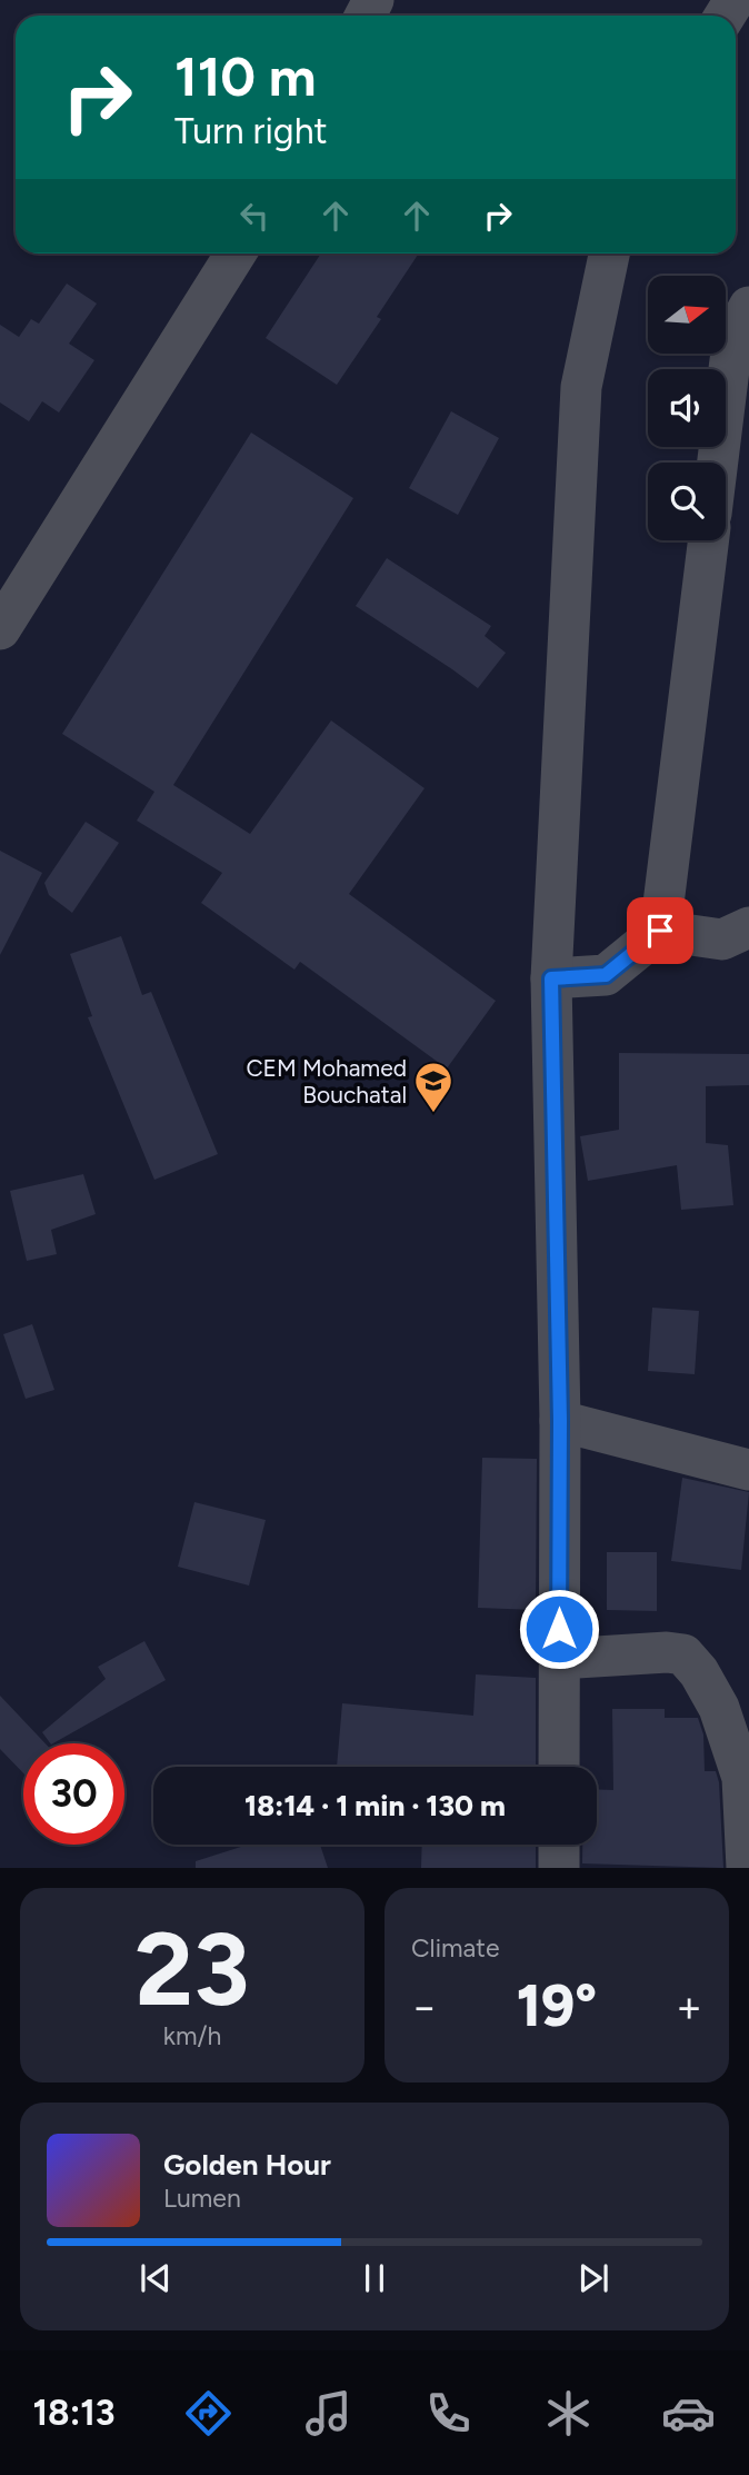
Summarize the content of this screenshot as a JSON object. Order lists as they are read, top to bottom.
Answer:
{
  "places": {
    "school or university": ["CEM Mohamed Bouchatal"]
  },
  "north": "right",
  "page": {
    "turn": ["110 m", "Turn right"],
    "limit": "30",
    "trip": "18:14 · 1 min · 130 m",
    "tile": [
      ["23", "km/h"],
      "Climate"
    ],
    "heat": ["−", "19°", "+"],
    "song": ["Golden Hour", "Lumen"],
    "tabs": "18:13"
  }
}
